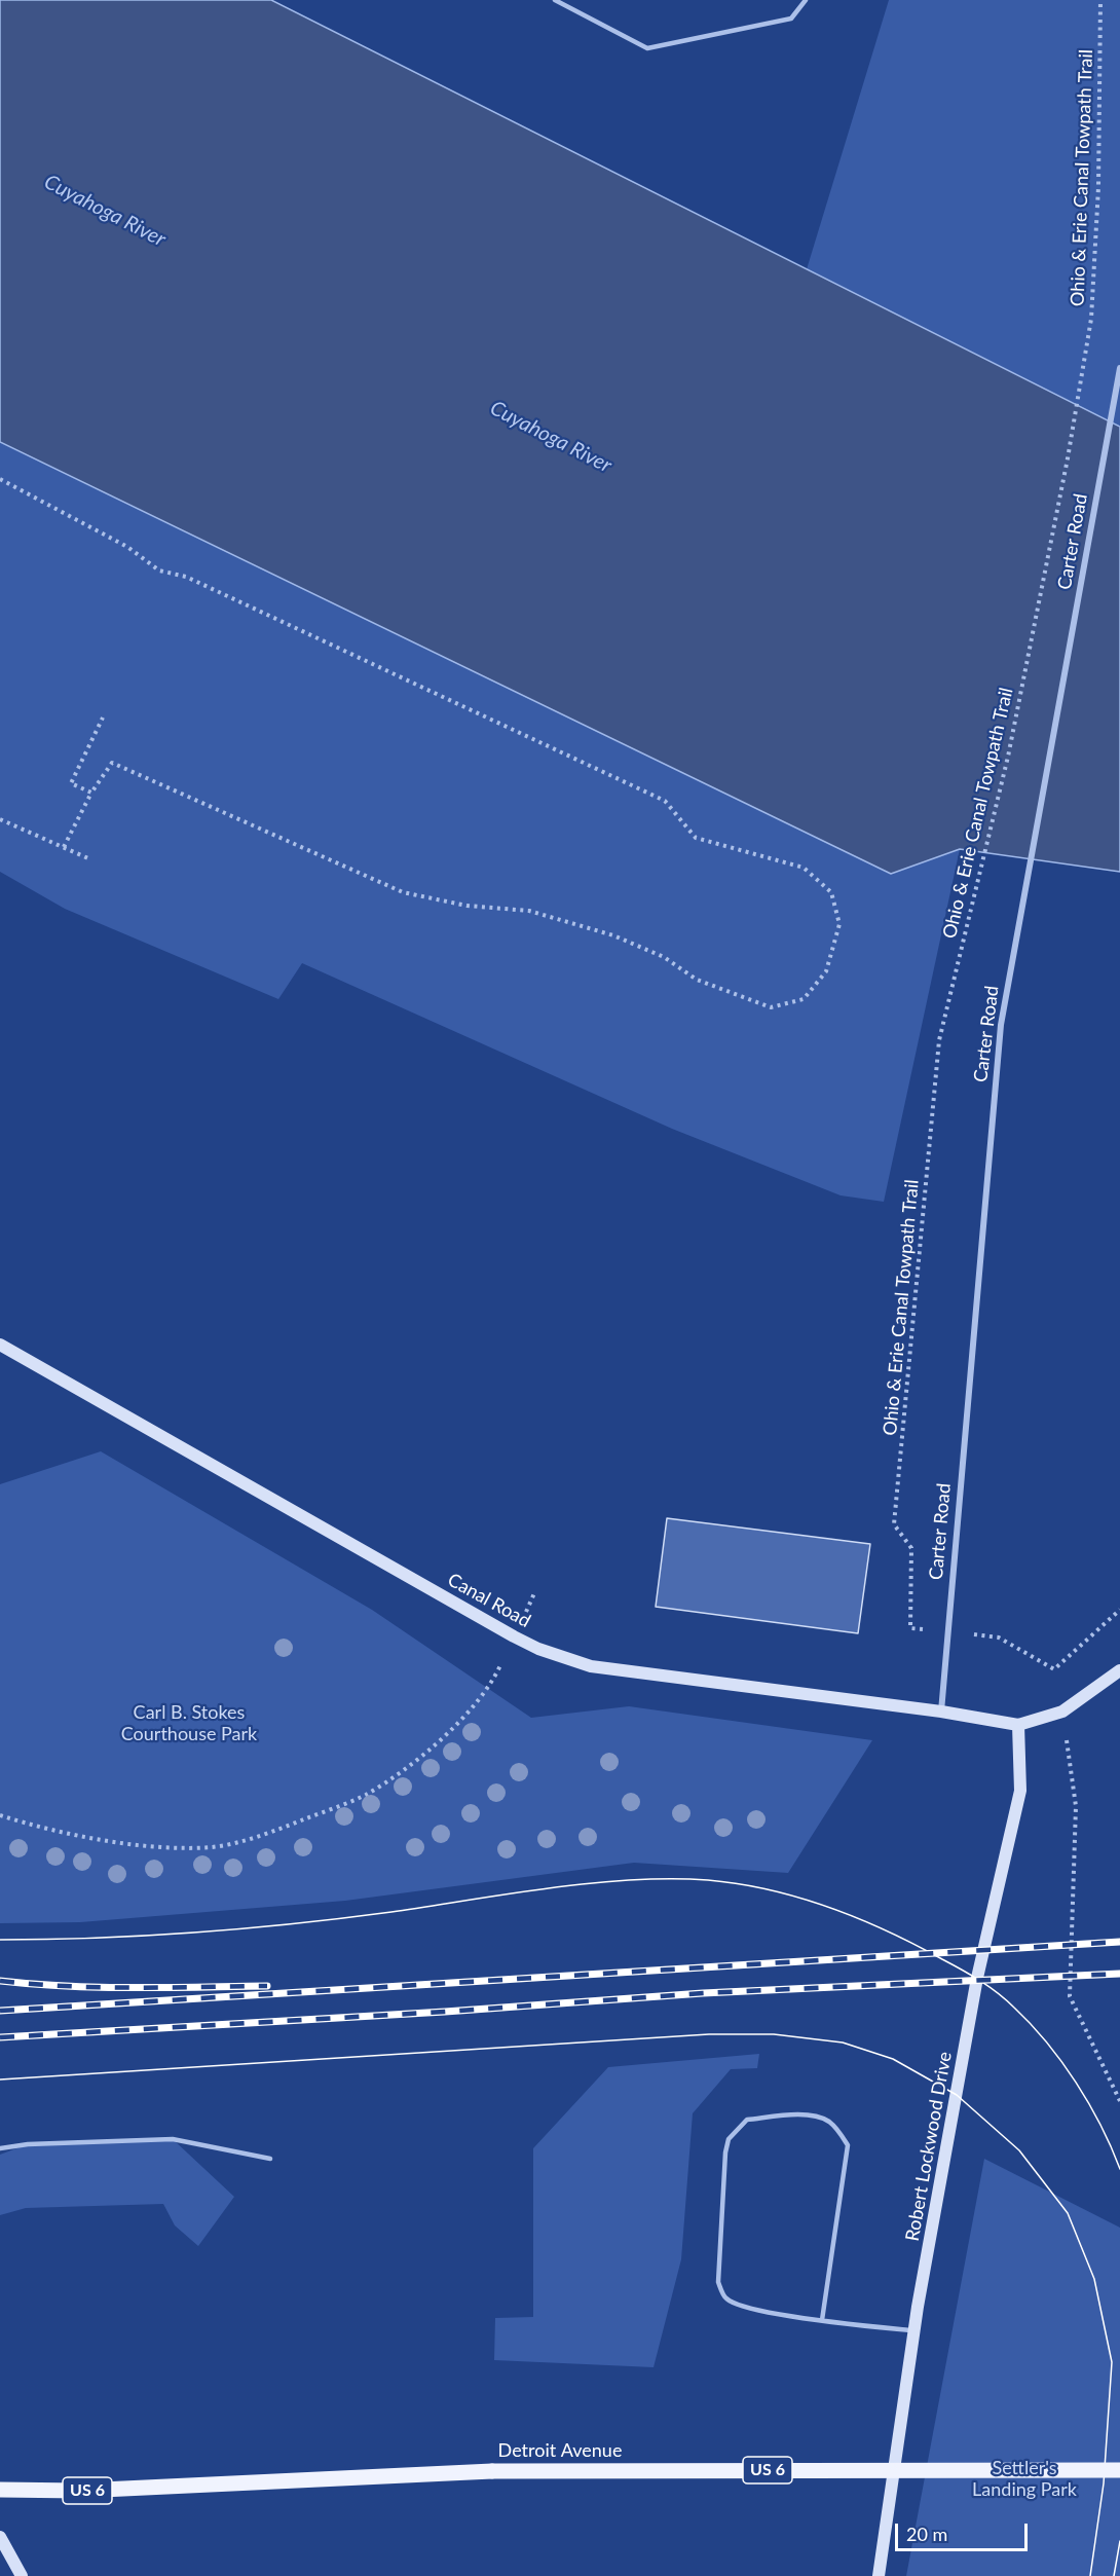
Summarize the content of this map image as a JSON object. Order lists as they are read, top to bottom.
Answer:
{
  "streets": {
    "main road": ["Detroit Avenue", "US 6"],
    "street": ["Carter Road", "Canal Road", "Robert Lockwood Drive"],
    "path": ["Ohio & Erie Canal Towpath Trail"]
  },
  "crossings": [
    ["Carter Road", "Canal Road"],
    ["Canal Road", "Robert Lockwood Drive"]
  ],
  "water": ["Cuyahoga River"],
  "parks": ["Carl B. Stokes Courthouse Park", "Settler's Landing Park"],
  "scale_bar": "20 m"
}
